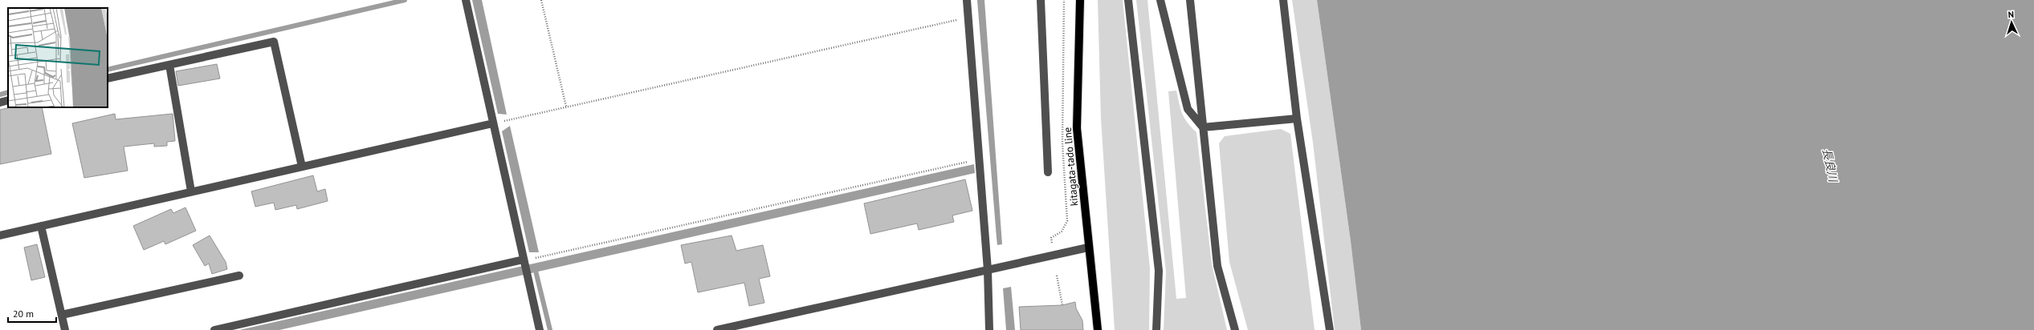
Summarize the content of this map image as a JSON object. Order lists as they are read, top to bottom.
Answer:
{
  "streets": {
    "main road": ["kitagata-tado line"]
  },
  "water": ["長良川"],
  "scale_bar": "20 m",
  "north": "top"
}
